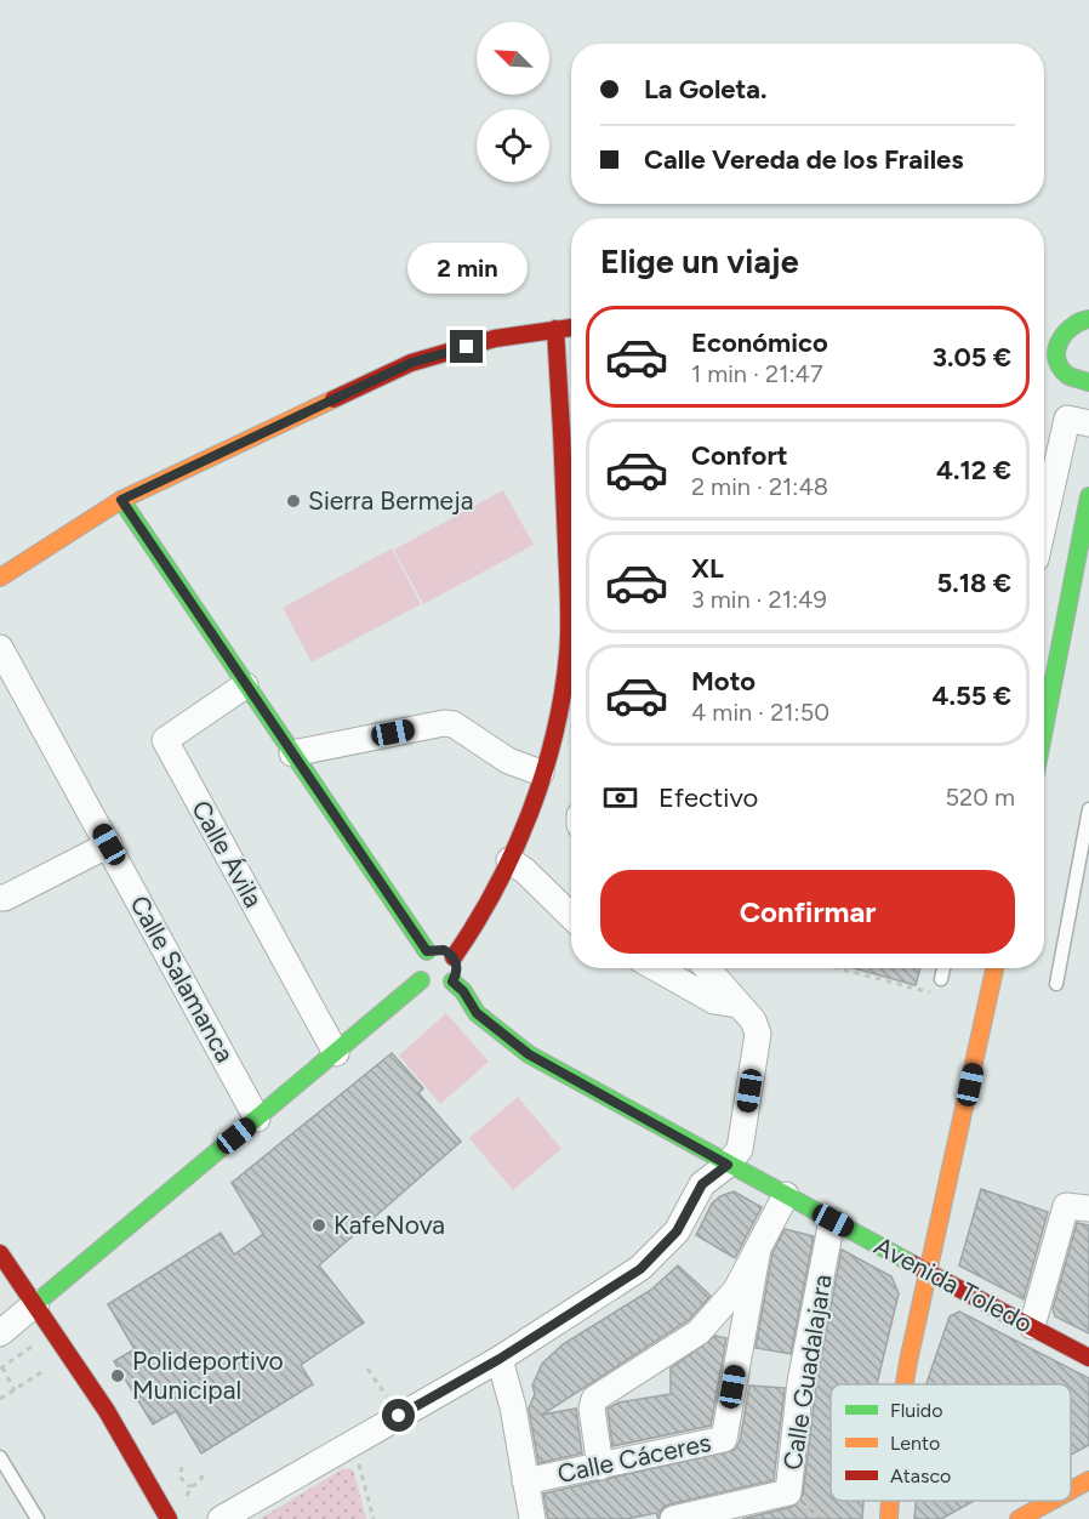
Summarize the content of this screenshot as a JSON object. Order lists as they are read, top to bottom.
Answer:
{
  "streets": {
    "street": [
      "Calle Ávila",
      "Calle Salamanca",
      "Avenida Toledo",
      "Calle Guadalajara",
      "Calle Cáceres"
    ]
  },
  "crossings": [
    ["Avenida Toledo", "Calle Guadalajara"]
  ],
  "places": ["Sierra Bermeja", "KafeNova", "Polideportivo Municipal"],
  "legend": ["Fluido", "Lento", "Atasco"],
  "north": "top left",
  "page": {
    "banner": ["La Goleta.", "Calle Vereda de los Frailes"],
    "heading": "Elige un viaje",
    "bubble": "2 min",
    "list": [
      {
        "name": "Económico",
        "note": "1 min · 21:47",
        "value": "3.05 €"
      },
      {
        "name": "Confort",
        "note": "2 min · 21:48",
        "value": "4.12 €"
      },
      {
        "name": "XL",
        "note": "3 min · 21:49",
        "value": "5.18 €"
      },
      {
        "name": "Moto",
        "note": "4 min · 21:50",
        "value": "4.55 €"
      }
    ],
    "pay": ["Efectivo", "520 m"],
    "buttons": "Confirmar"
  }
}
